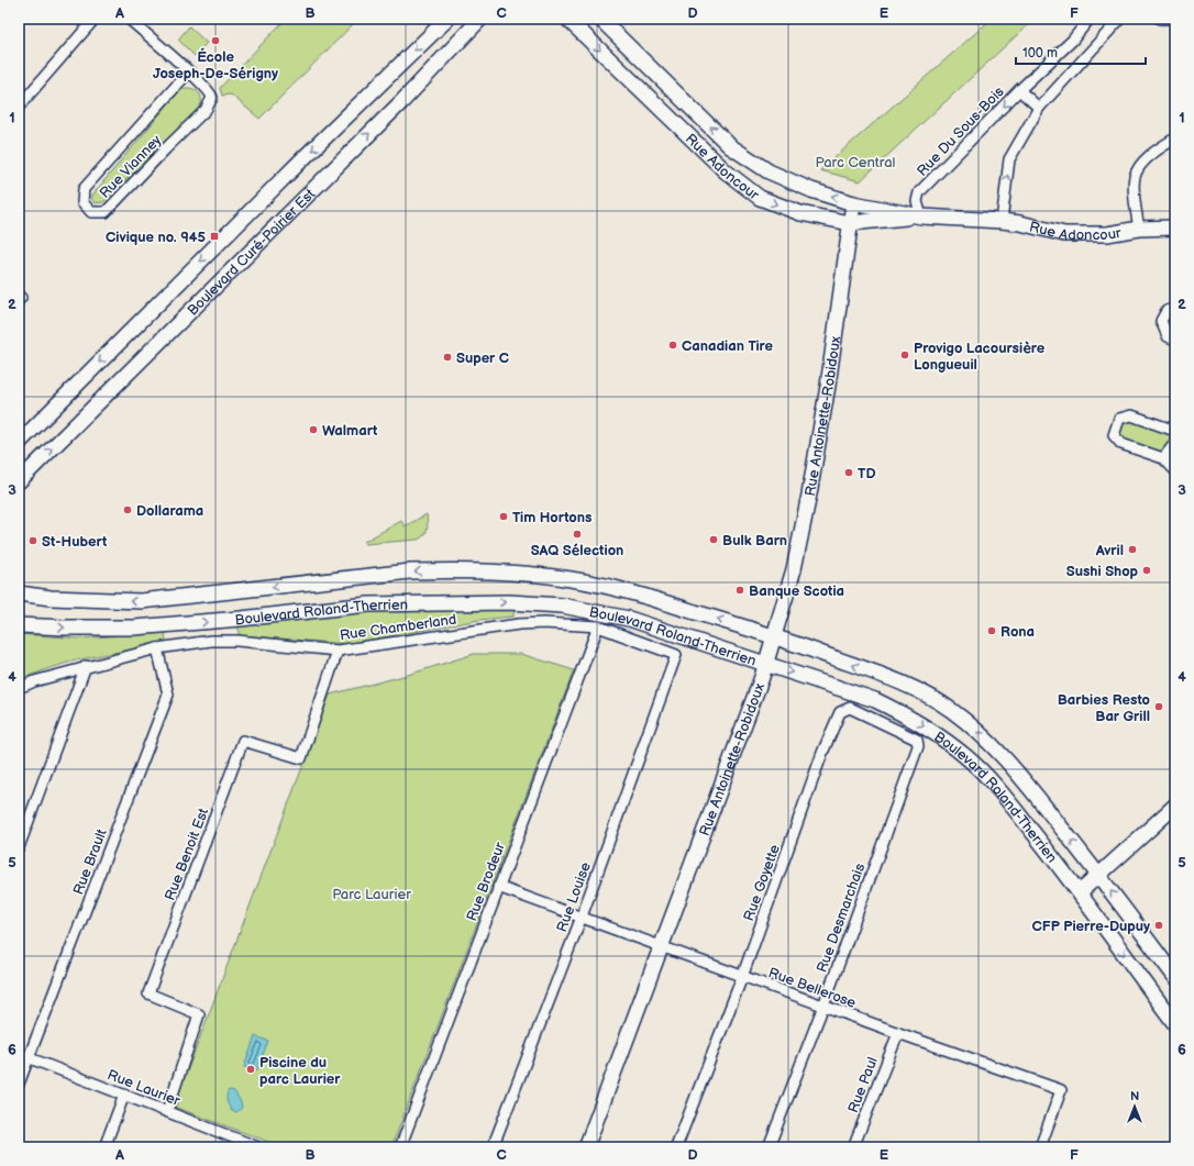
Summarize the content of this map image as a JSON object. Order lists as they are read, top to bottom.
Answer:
{
  "streets": {
    "main road": [
      "Rue Adoncour",
      "Boulevard Curé-Poirier Est",
      "Rue Antoinette-Robidoux",
      "Boulevard Roland-Therrien"
    ],
    "street": [
      "Rue Du Sous-Bois",
      "Rue Vianney",
      "Rue Chamberland",
      "Rue Benoit Est",
      "Rue Brault",
      "Rue Brodeur",
      "Rue Goyette",
      "Rue Louise",
      "Rue Desmarchais",
      "Rue Bellerose",
      "Rue Paul",
      "Rue Laurier"
    ]
  },
  "crossings": [
    ["Rue Du Sous-Bois", "Rue Adoncour"],
    ["Rue Adoncour", "Rue Antoinette-Robidoux"],
    ["Rue Antoinette-Robidoux", "Boulevard Roland-Therrien"],
    ["Rue Antoinette-Robidoux", "Rue Bellerose"],
    ["Rue Chamberland", "Rue Benoit Est"],
    ["Rue Chamberland", "Rue Brault"],
    ["Rue Chamberland", "Rue Brodeur"],
    ["Rue Chamberland", "Rue Louise"],
    ["Rue Benoit Est", "Rue Laurier"],
    ["Rue Brault", "Rue Laurier"],
    ["Rue Brodeur", "Rue Bellerose"],
    ["Rue Goyette", "Rue Desmarchais"],
    ["Rue Goyette", "Rue Bellerose"],
    ["Rue Louise", "Rue Bellerose"],
    ["Rue Desmarchais", "Rue Bellerose"],
    ["Rue Bellerose", "Rue Paul"]
  ],
  "parks": ["Parc Central", "Parc Laurier"],
  "places": {
    "other": [
      "École Joseph-De-Sérigny",
      "Canadian Tire",
      "Provigo Lacoursière Longueuil",
      "Super C",
      "Walmart",
      "TD",
      "Dollarama",
      "Tim Hortons",
      "SAQ Sélection",
      "Bulk Barn",
      "St-Hubert",
      "Avril",
      "Sushi Shop",
      "Banque Scotia",
      "Rona",
      "Barbies Resto Bar Grill",
      "CFP Pierre-Dupuy",
      "Piscine du parc Laurier"
    ],
    "transit": ["Civique no. 945"]
  },
  "scale_bar": "100 m",
  "north": "top",
  "grid": {
    "columns": [
      "A",
      "B",
      "C",
      "D",
      "E",
      "F"
    ],
    "rows": [
      "1",
      "2",
      "3",
      "4",
      "5",
      "6"
    ]
  }
}
